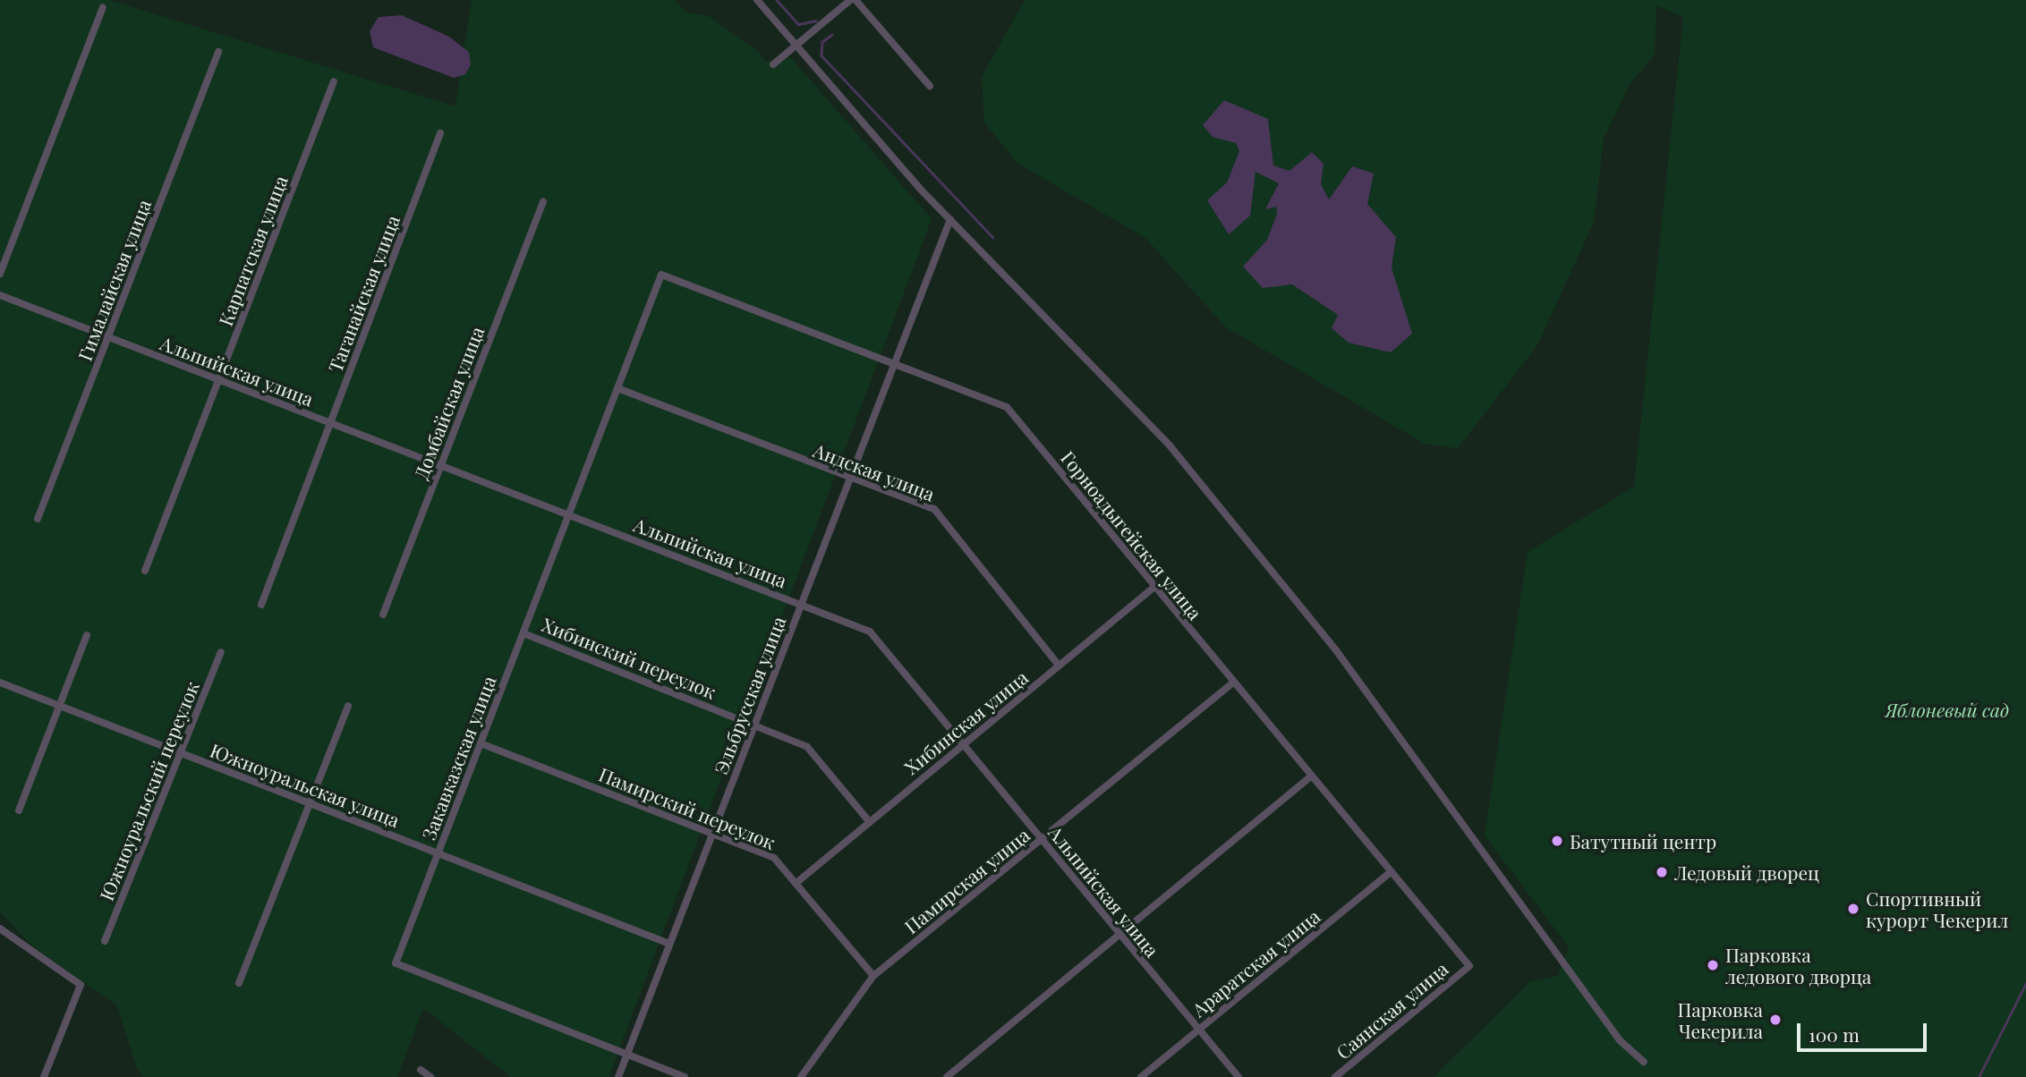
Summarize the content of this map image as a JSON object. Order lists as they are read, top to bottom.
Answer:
{
  "streets": {
    "street": [
      "Карпатская улица",
      "Гималайская улица",
      "Таганайская улица",
      "Альпийская улица",
      "Домбайская улица",
      "Андская улица",
      "Горноадыгейская улица",
      "Хибинский переулок",
      "Эльбрусская улица",
      "Хибинская улица",
      "Закавказская улица",
      "Южноуральская улица",
      "Южноуральский переулок",
      "Памирский переулок",
      "Памирская улица",
      "Араратская улица",
      "Саянская улица"
    ]
  },
  "crossings": [
    ["Карпатская улица", "Альпийская улица"],
    ["Гималайская улица", "Альпийская улица"],
    ["Таганайская улица", "Альпийская улица"],
    ["Альпийская улица", "Домбайская улица"],
    ["Альпийская улица", "Эльбрусская улица"],
    ["Альпийская улица", "Хибинская улица"],
    ["Альпийская улица", "Закавказская улица"],
    ["Альпийская улица", "Памирская улица"],
    ["Альпийская улица", "Араратская улица"],
    ["Андская улица", "Эльбрусская улица"],
    ["Андская улица", "Хибинская улица"],
    ["Андская улица", "Закавказская улица"],
    ["Горноадыгейская улица", "Эльбрусская улица"],
    ["Горноадыгейская улица", "Хибинская улица"],
    ["Горноадыгейская улица", "Закавказская улица"],
    ["Горноадыгейская улица", "Памирская улица"],
    ["Горноадыгейская улица", "Араратская улица"],
    ["Горноадыгейская улица", "Саянская улица"],
    ["Хибинский переулок", "Эльбрусская улица"],
    ["Хибинский переулок", "Хибинская улица"],
    ["Хибинский переулок", "Закавказская улица"],
    ["Эльбрусская улица", "Закавказская улица"],
    ["Эльбрусская улица", "Южноуральская улица"],
    ["Эльбрусская улица", "Памирский переулок"],
    ["Хибинская улица", "Памирский переулок"],
    ["Закавказская улица", "Южноуральская улица"],
    ["Закавказская улица", "Памирский переулок"],
    ["Южноуральская улица", "Южноуральский переулок"],
    ["Памирский переулок", "Памирская улица"]
  ],
  "parks": ["Яблоневый сад"],
  "places": [
    "Батутный центр",
    "Ледовый дворец",
    "Спортивный курорт Чекерил",
    "Парковка ледового дворца",
    "Парковка Чекерила"
  ],
  "scale_bar": "100 m"
}
